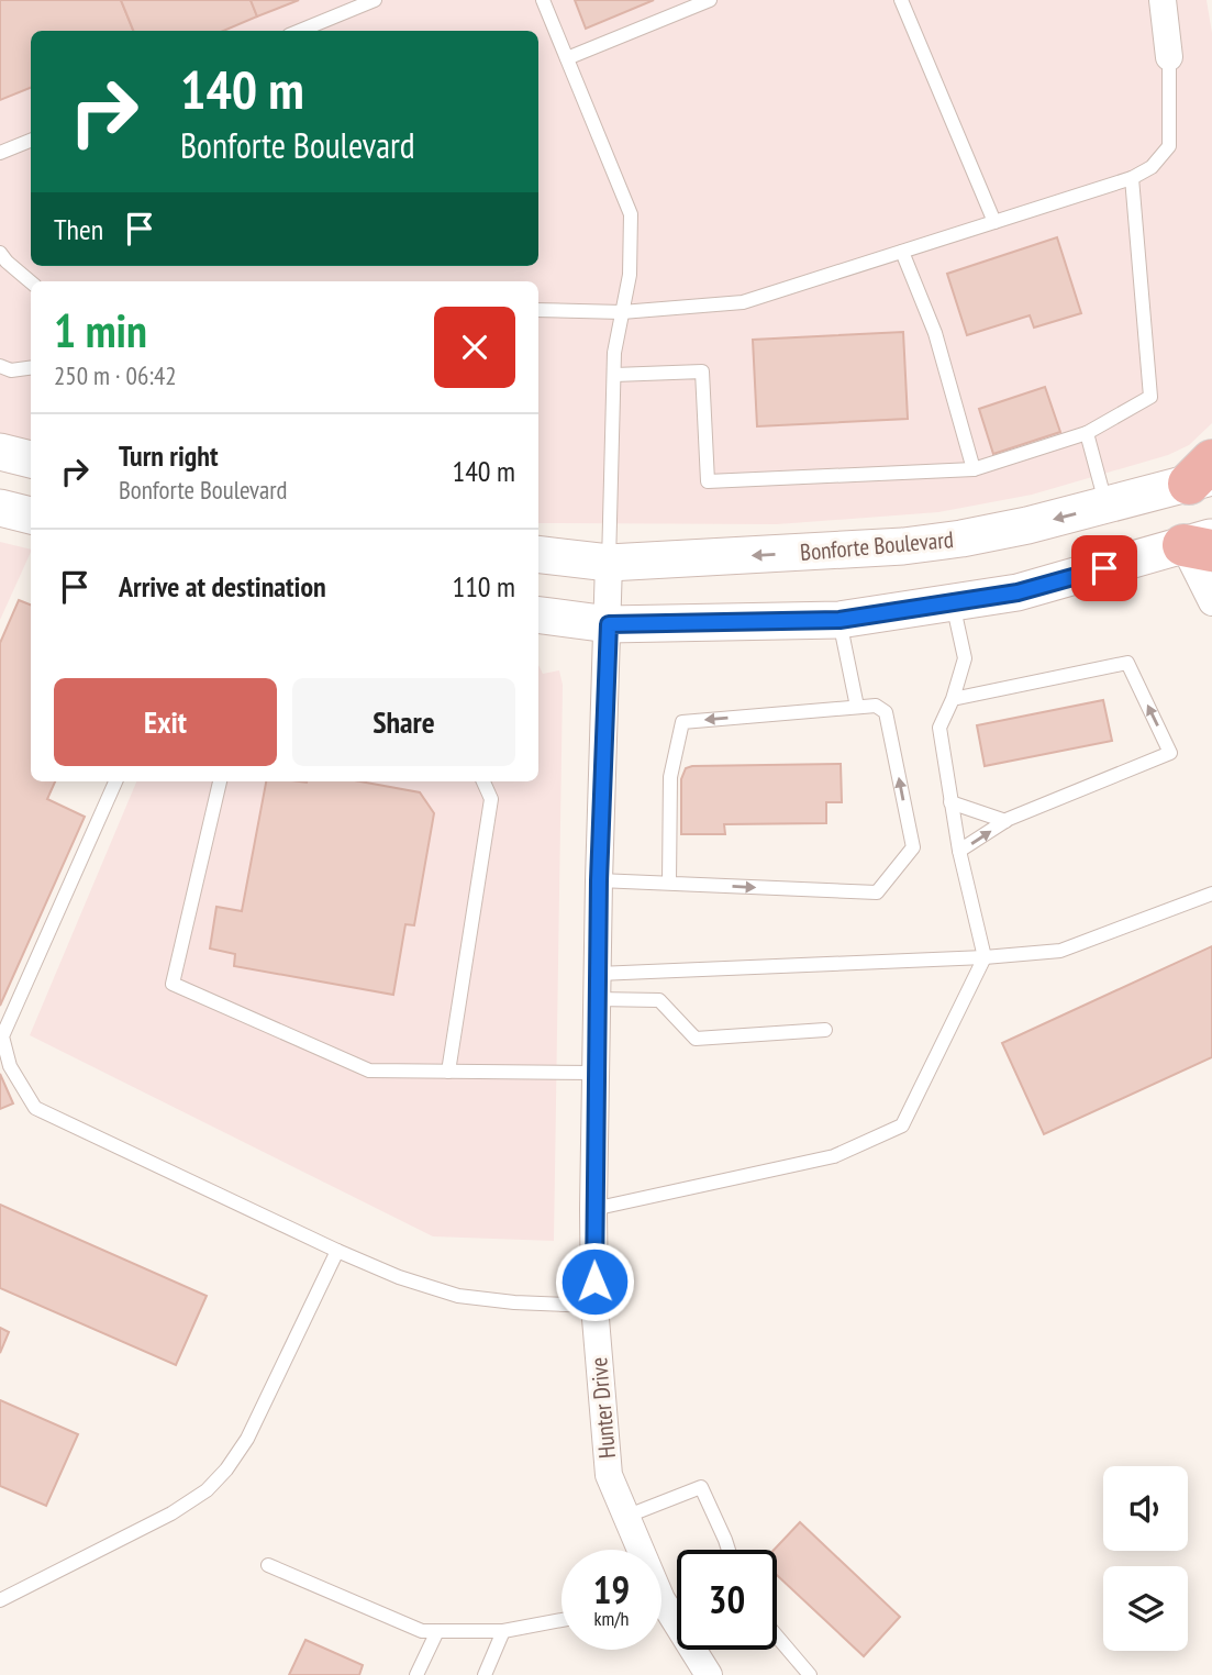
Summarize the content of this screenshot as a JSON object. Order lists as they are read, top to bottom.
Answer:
{
  "streets": {
    "main road": ["Bonforte Boulevard"],
    "street": ["Hunter Drive"]
  },
  "crossings": [
    ["Bonforte Boulevard", "Hunter Drive"]
  ],
  "page": {
    "turn": ["140 m", "Bonforte Boulevard"],
    "then": "Then",
    "heading": ["1 min", "250 m · 06:42"],
    "list": [
      {
        "name": "Turn right",
        "note": "Bonforte Boulevard",
        "value": "140 m"
      },
      {
        "name": "Arrive at destination",
        "value": "110 m"
      }
    ],
    "buttons": ["Exit", "Share"],
    "speed": "19 km/h",
    "limit": "30"
  }
}
